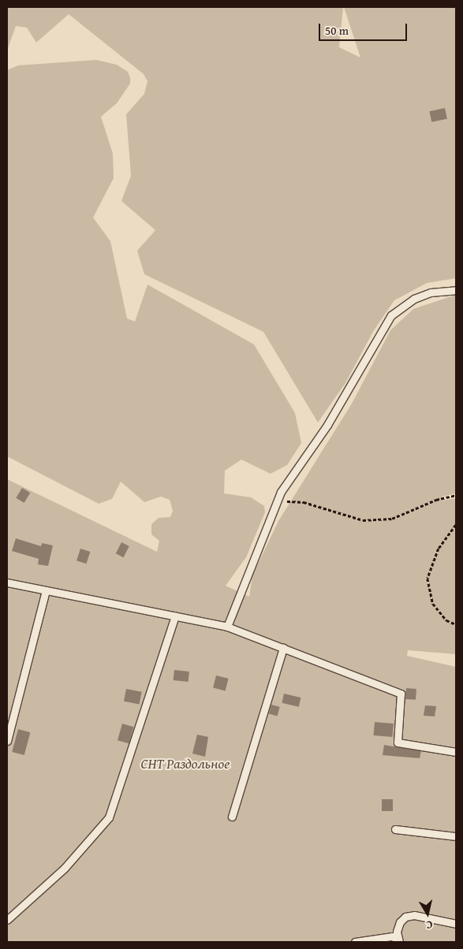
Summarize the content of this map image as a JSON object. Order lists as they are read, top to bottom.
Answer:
{
  "parks": ["СНТ Раздольное"],
  "scale_bar": "50 m",
  "north": "bottom"
}
